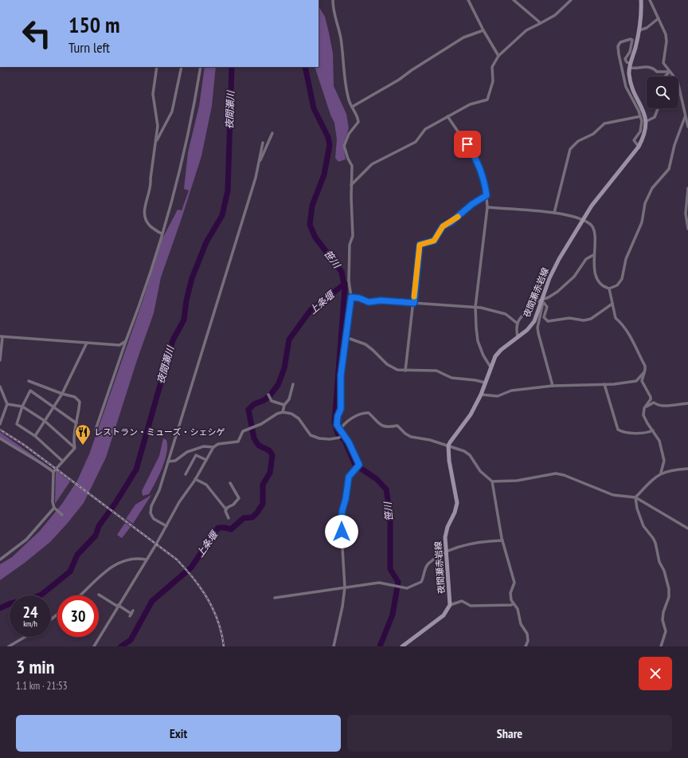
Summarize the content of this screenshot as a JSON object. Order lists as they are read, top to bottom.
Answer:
{
  "streets": {
    "main road": ["夜間瀬赤岩線"]
  },
  "water": ["夜間瀬川", "笹川", "上条堰"],
  "places": {
    "restaurant": ["レストラン・ミューズ・シェシゲ"]
  },
  "page": {
    "turn": ["150 m", "Turn left"],
    "speed": "24 km/h",
    "limit": "30",
    "heading": ["3 min", "1.1 km · 21:53"],
    "buttons": ["Exit", "Share"]
  }
}
